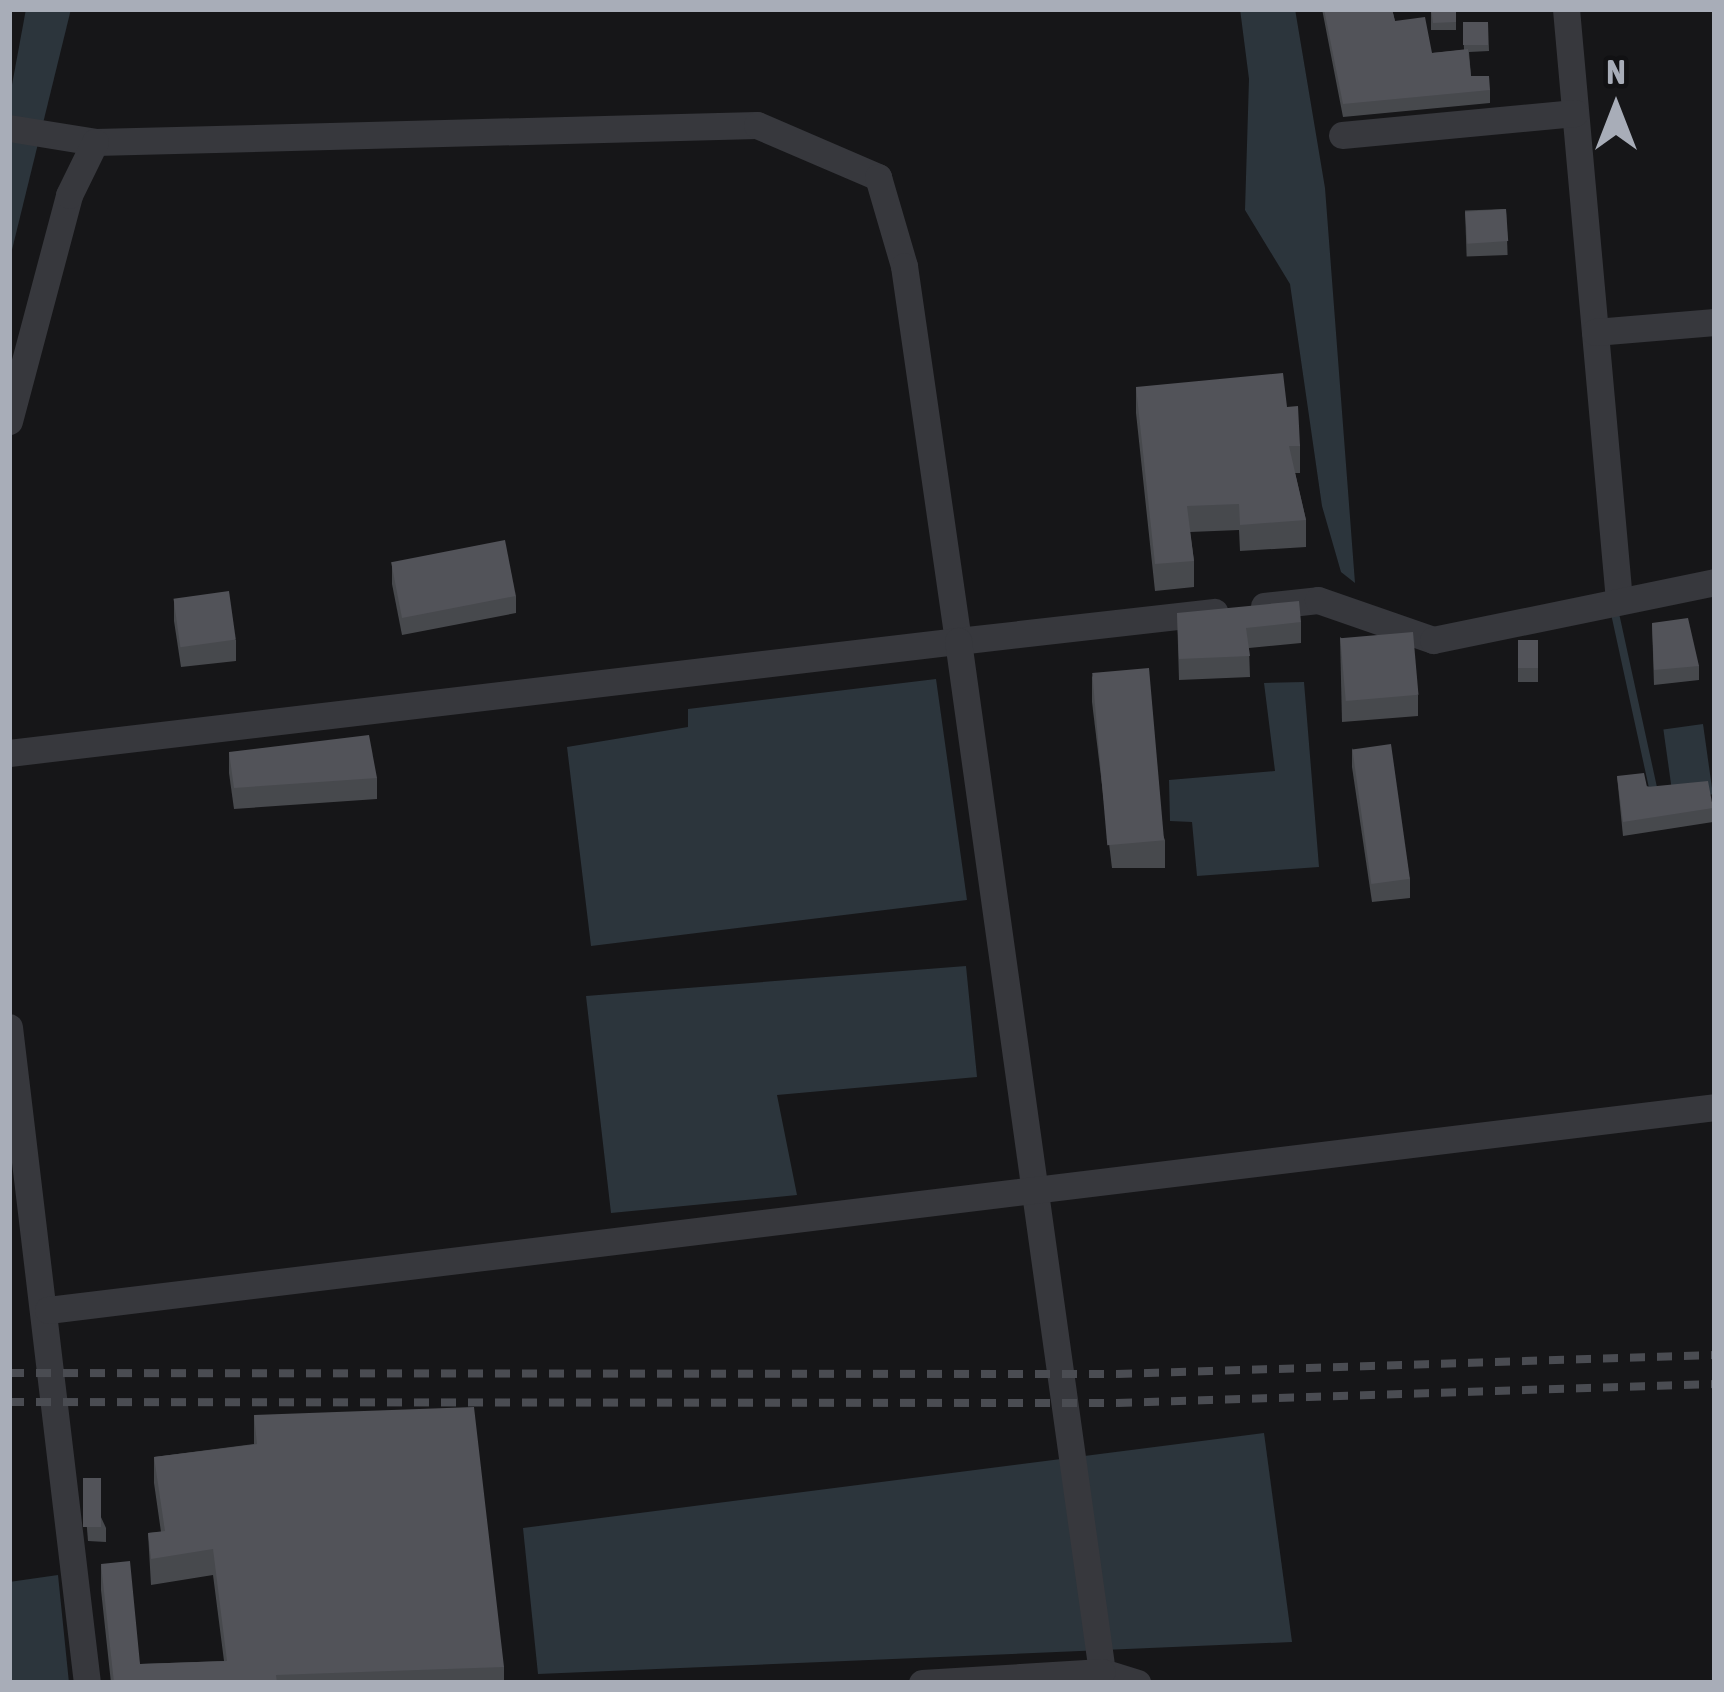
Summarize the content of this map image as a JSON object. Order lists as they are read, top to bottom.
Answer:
{
  "north": "top"
}
